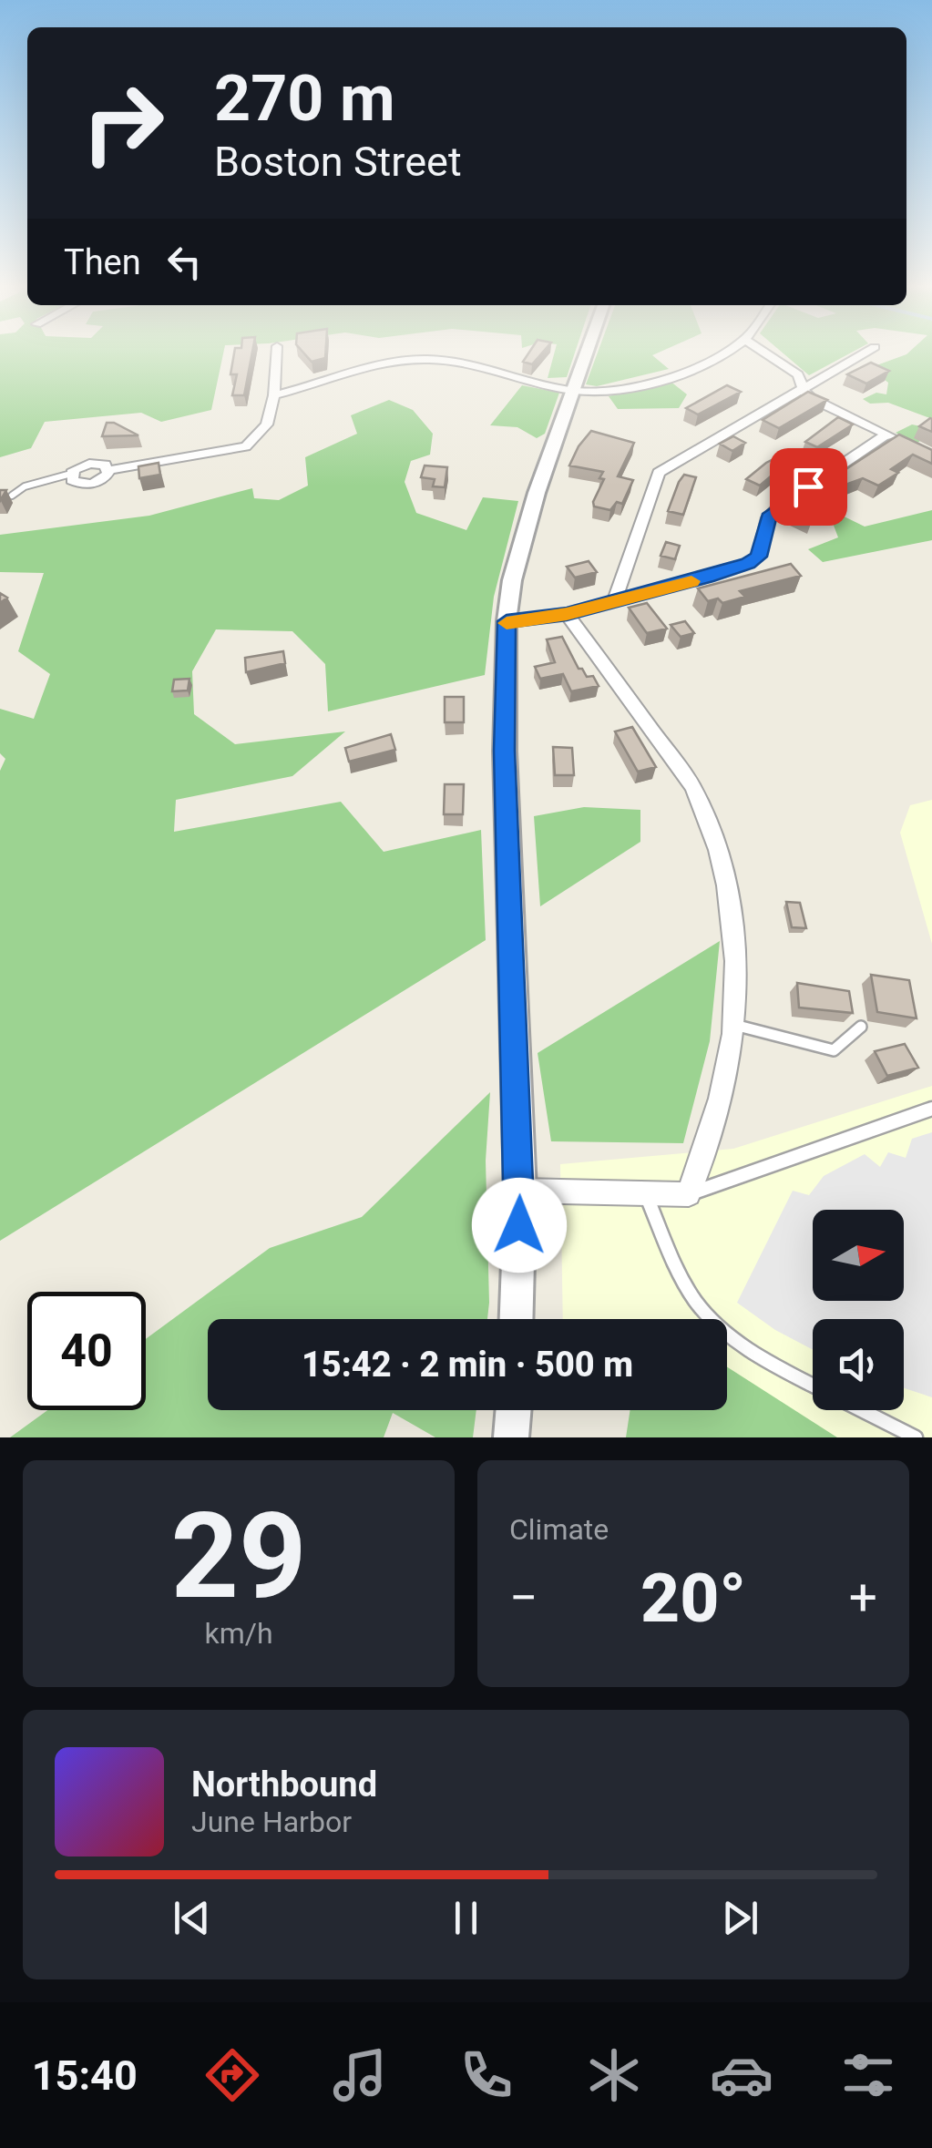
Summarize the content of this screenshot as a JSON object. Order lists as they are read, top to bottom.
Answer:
{
  "north": "right",
  "page": {
    "turn": ["270 m", "Boston Street"],
    "then": "Then",
    "limit": "40",
    "trip": "15:42 · 2 min · 500 m",
    "tile": [
      ["29", "km/h"],
      "Climate"
    ],
    "heat": ["−", "20°", "+"],
    "song": ["Northbound", "June Harbor"],
    "tabs": "15:40"
  }
}
